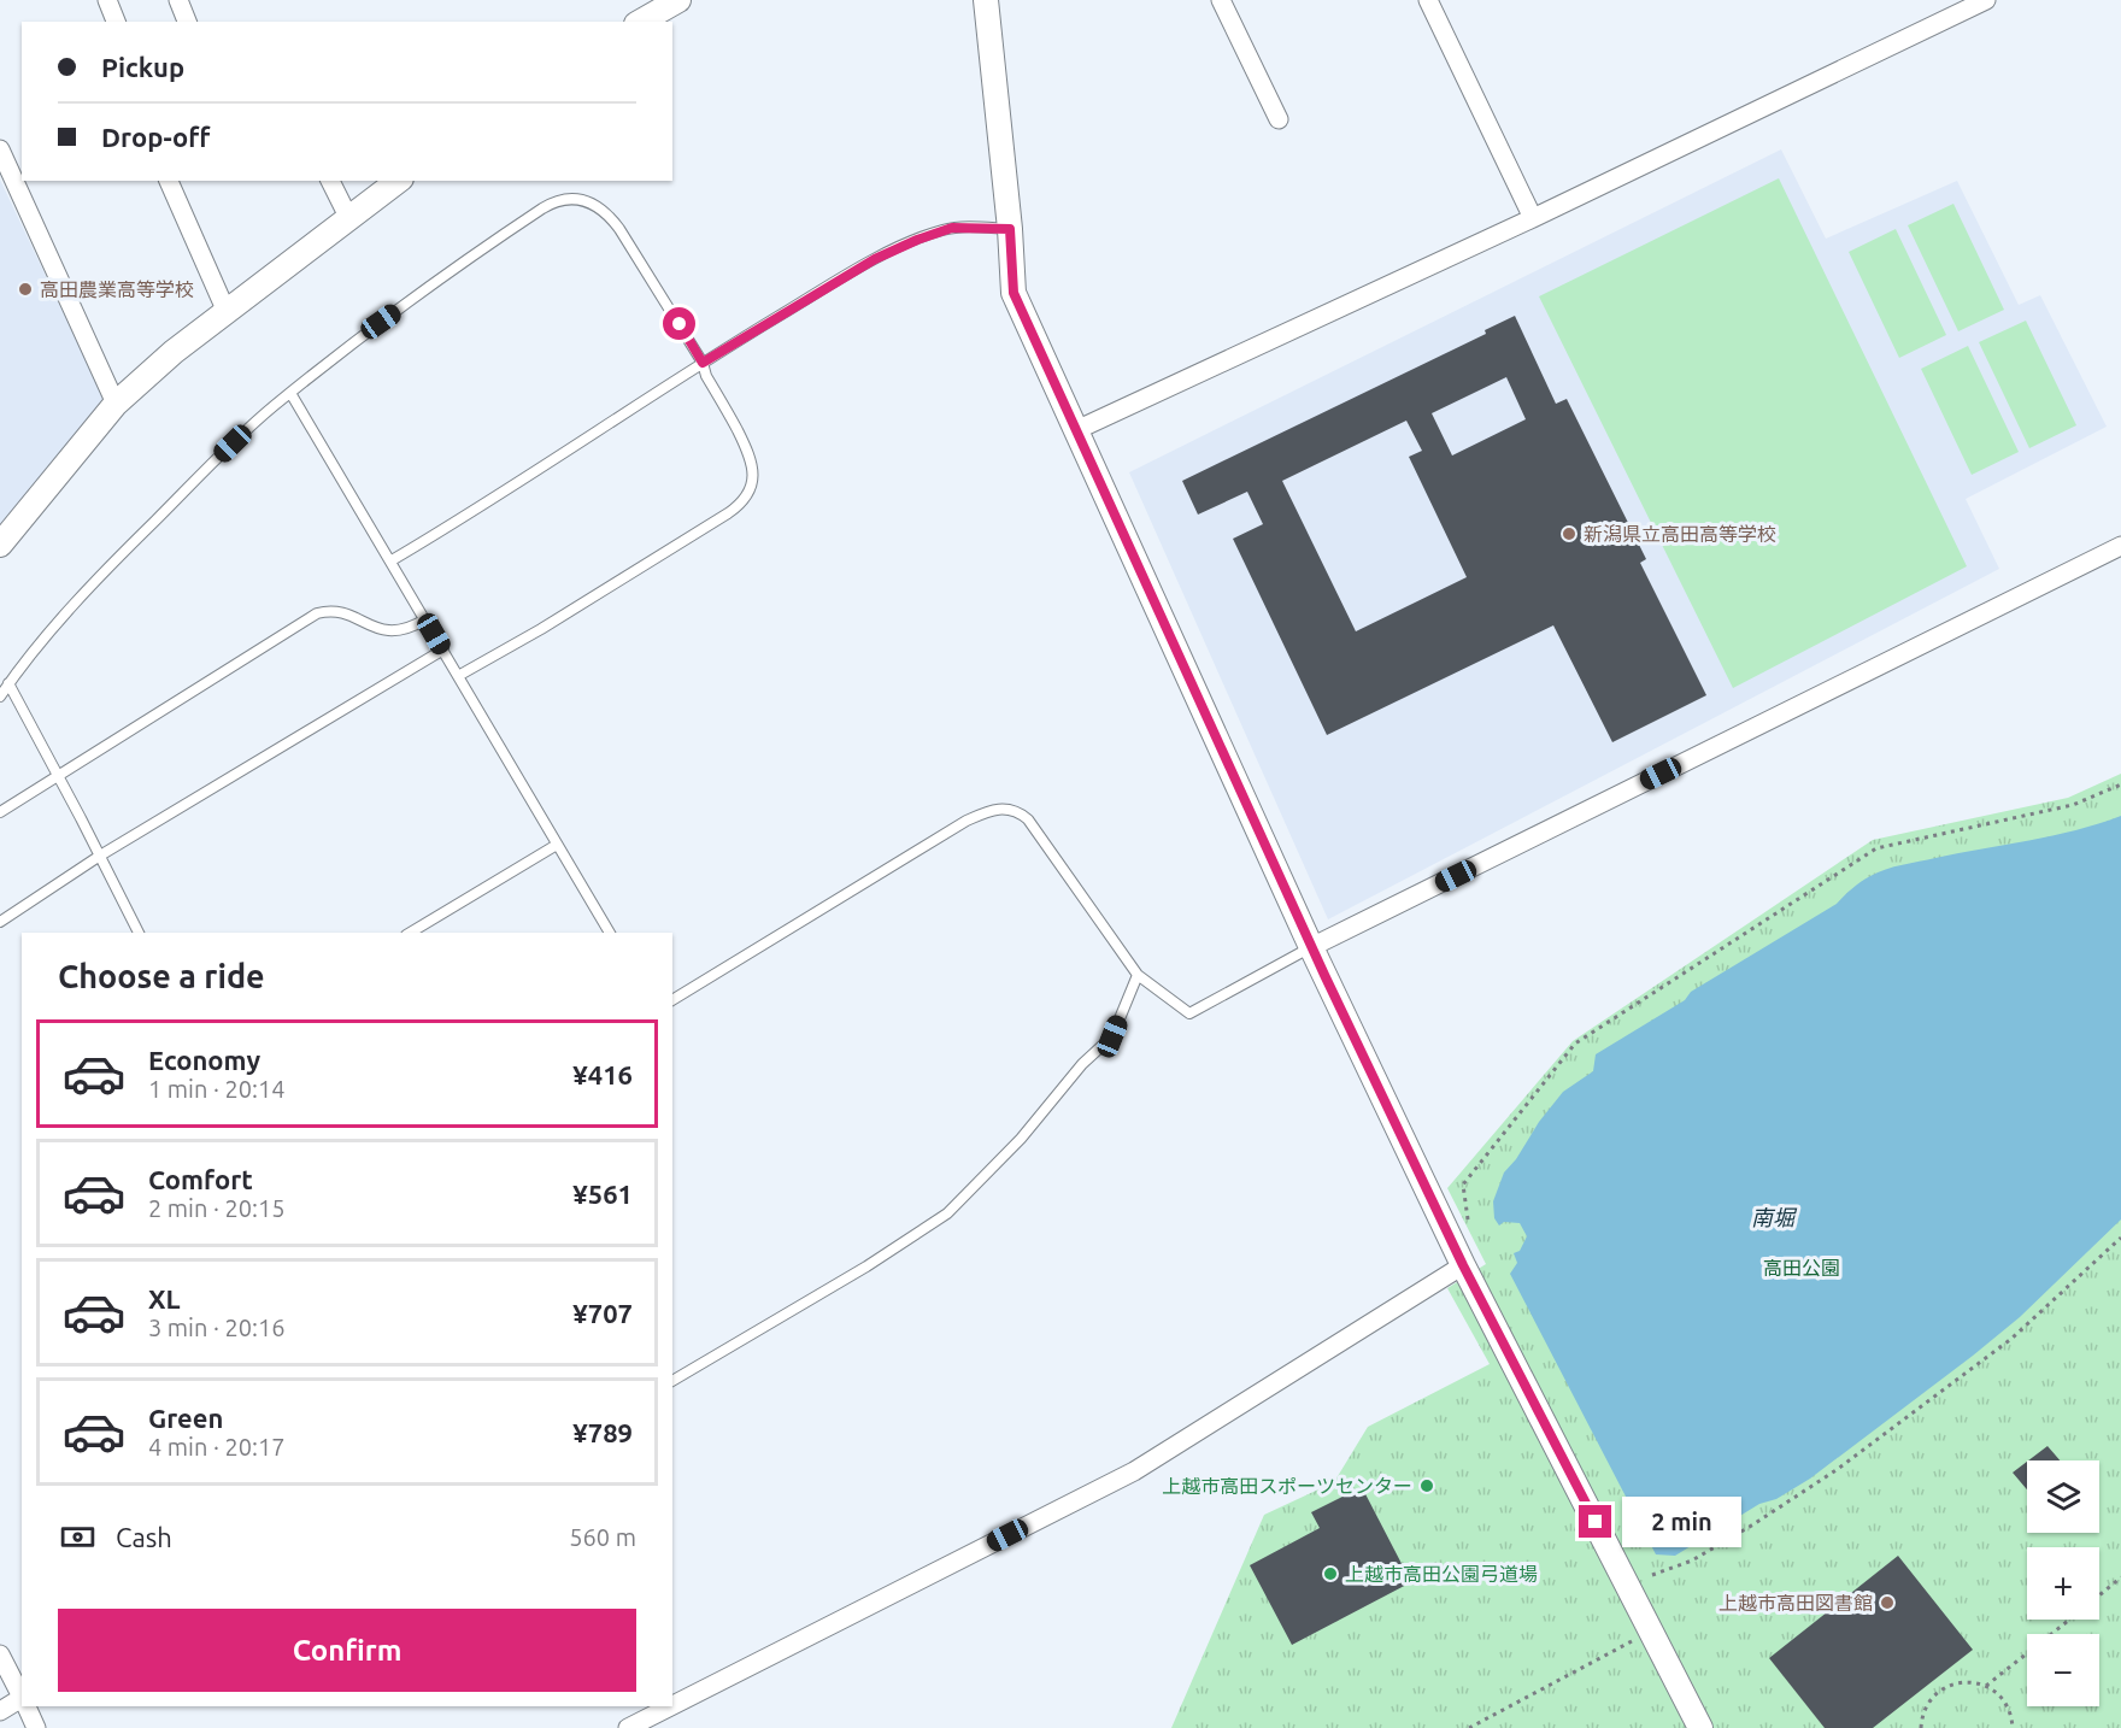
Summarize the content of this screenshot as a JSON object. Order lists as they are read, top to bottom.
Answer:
{
  "water": ["南堀"],
  "parks": ["高田公園"],
  "places": [
    "高田農業高等学校",
    "新潟県立高田高等学校",
    "上越市高田スポーツセンター",
    "上越市高田公園弓道場",
    "上越市高田図書館"
  ],
  "page": {
    "banner": ["Pickup", "Drop-off"],
    "heading": "Choose a ride",
    "list": [
      {
        "name": "Economy",
        "note": "1 min · 20:14",
        "value": "¥416"
      },
      {
        "name": "Comfort",
        "note": "2 min · 20:15",
        "value": "¥561"
      },
      {
        "name": "XL",
        "note": "3 min · 20:16",
        "value": "¥707"
      },
      {
        "name": "Green",
        "note": "4 min · 20:17",
        "value": "¥789"
      }
    ],
    "map_buttons": ["+", "−"],
    "bubble": "2 min",
    "pay": ["Cash", "560 m"],
    "buttons": "Confirm"
  }
}
